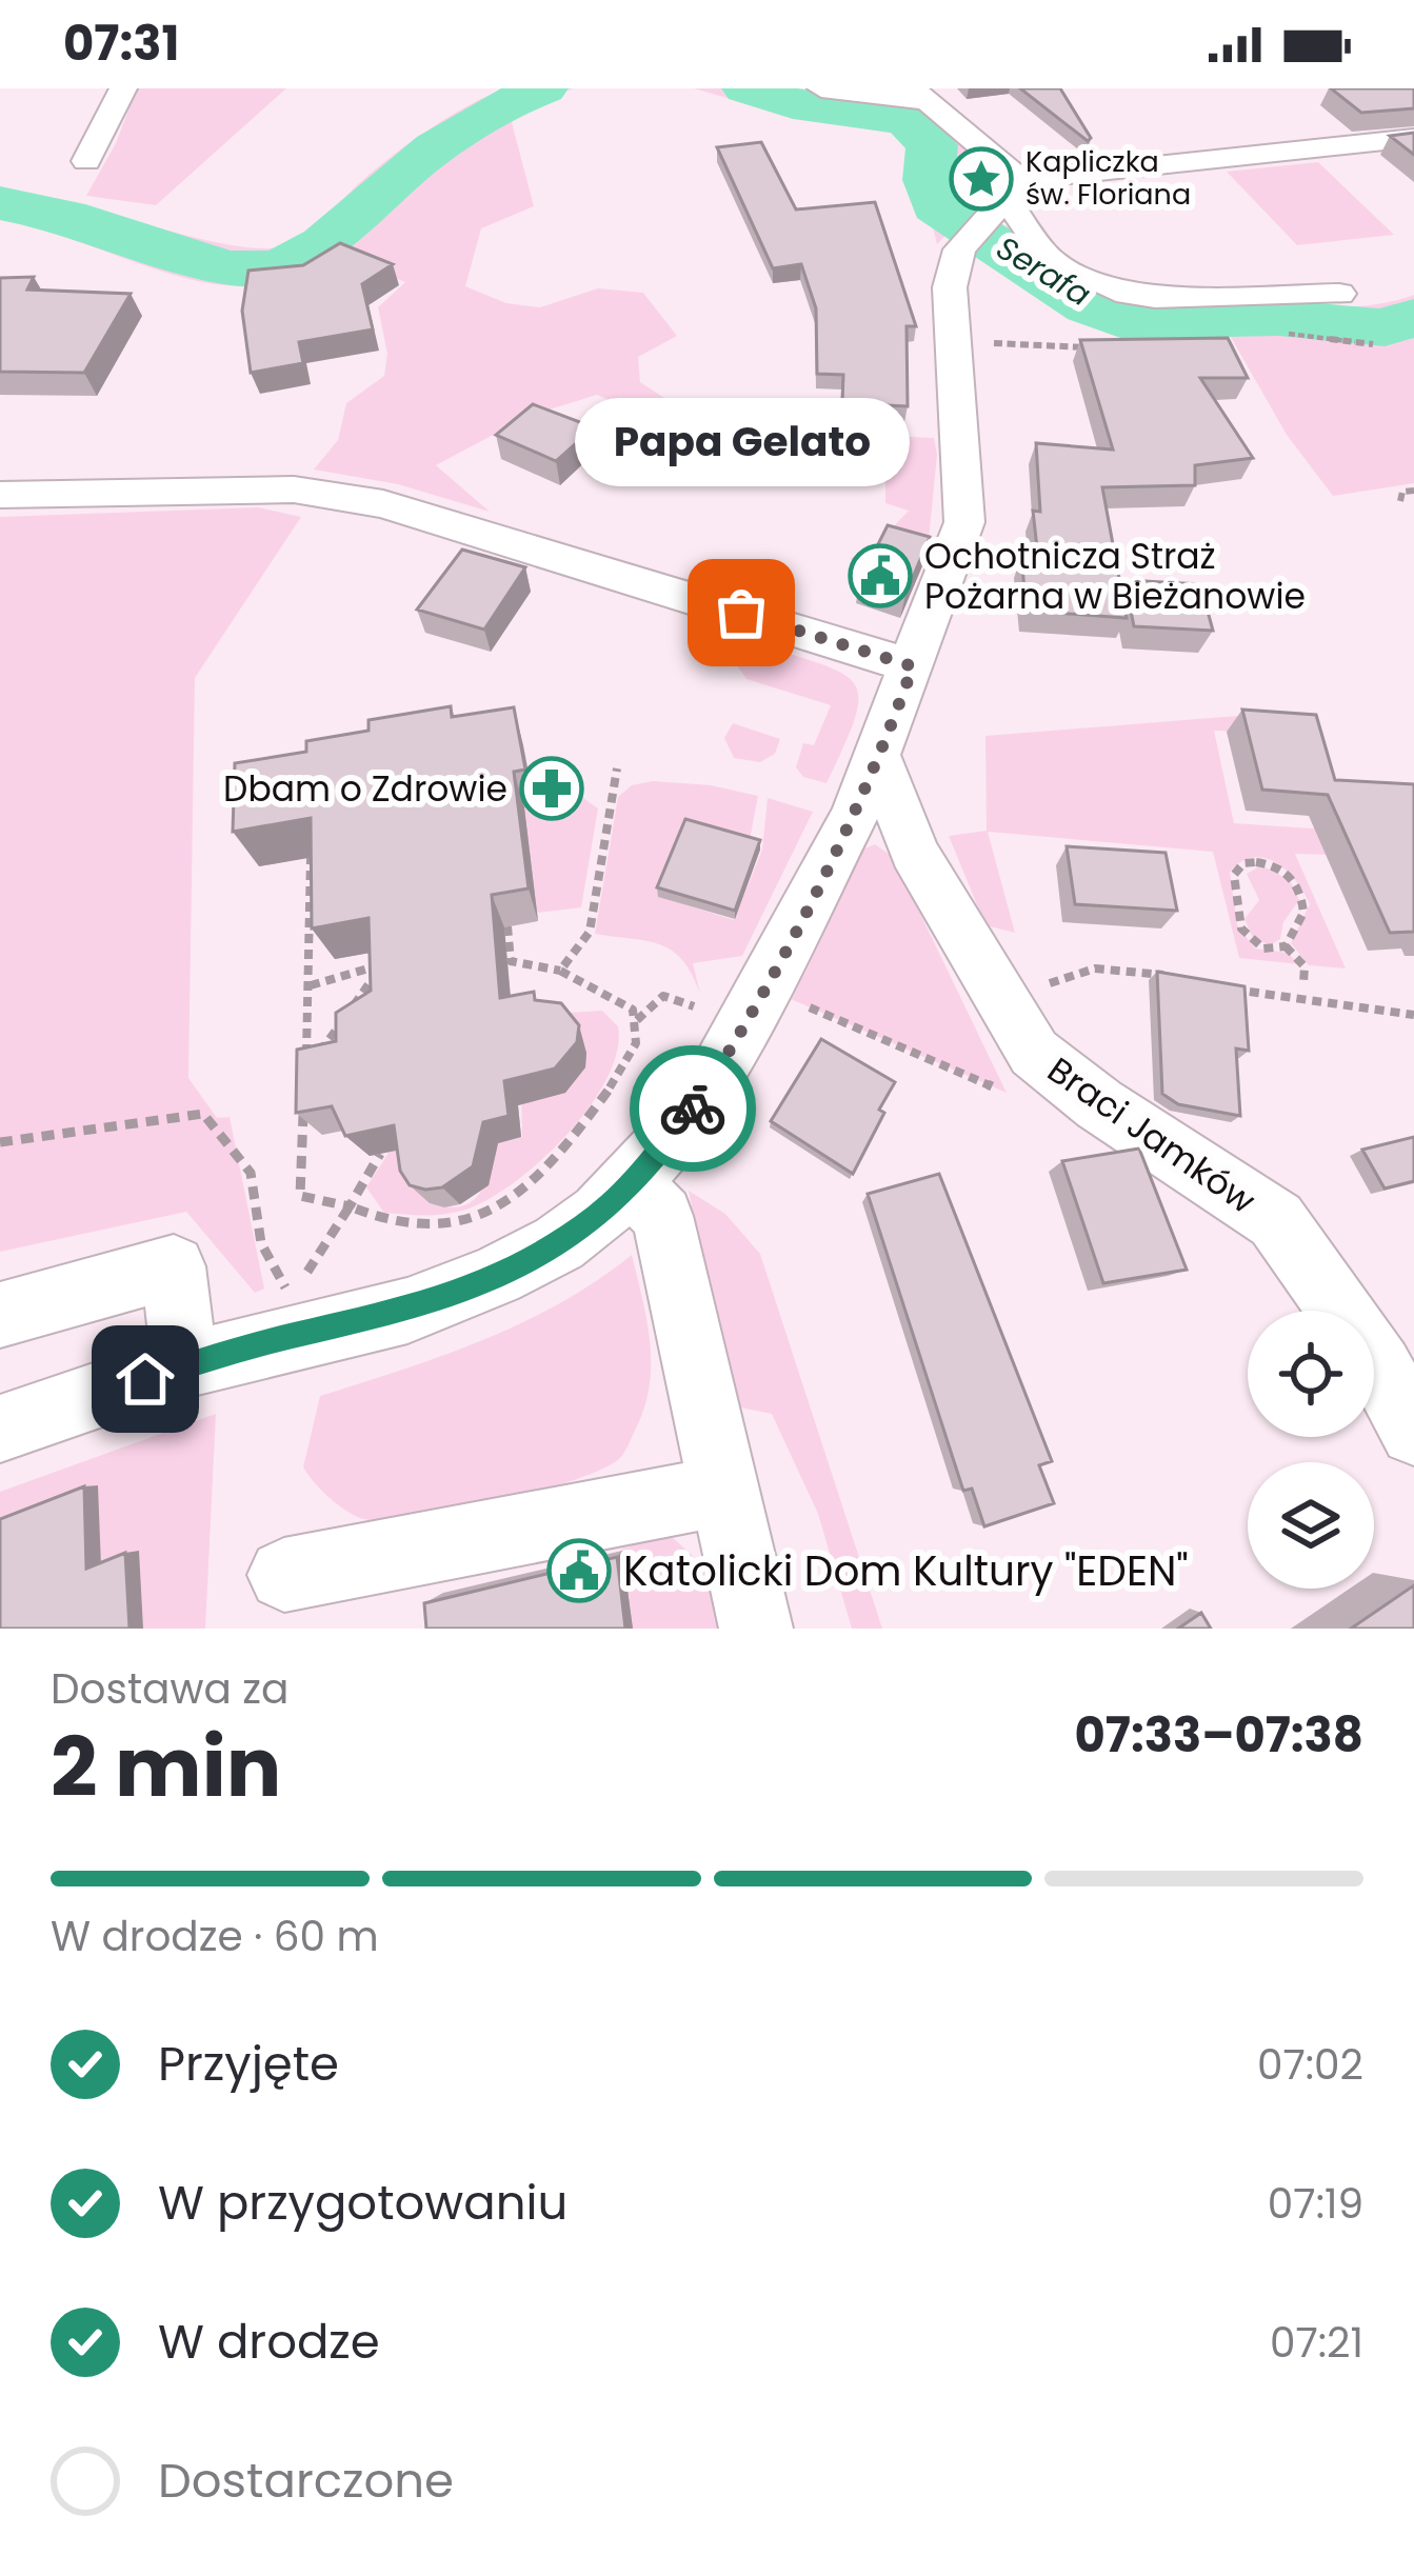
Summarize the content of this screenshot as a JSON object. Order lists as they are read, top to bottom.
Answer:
{
  "streets": {
    "street": ["Braci Jamków"]
  },
  "water": ["Serafa"],
  "places": {
    "place": ["Kapliczka św. Floriana"],
    "public building": ["Ochotnicza Straż Pożarna w Bieżanowie", "Katolicki Dom Kultury \"EDEN\""],
    "other": ["Papa Gelato"],
    "pharmacy": ["Dbam o Zdrowie"]
  },
  "page": {
    "status": "07:31",
    "bubble": "Papa Gelato",
    "heading": ["2 min", "Dostawa za", "07:33–07:38"],
    "bar": "W drodze · 60 m",
    "list": [
      ["Przyjęte", "07:02"],
      ["W przygotowaniu", "07:19"],
      ["W drodze", "07:21"],
      "Dostarczone"
    ]
  }
}
